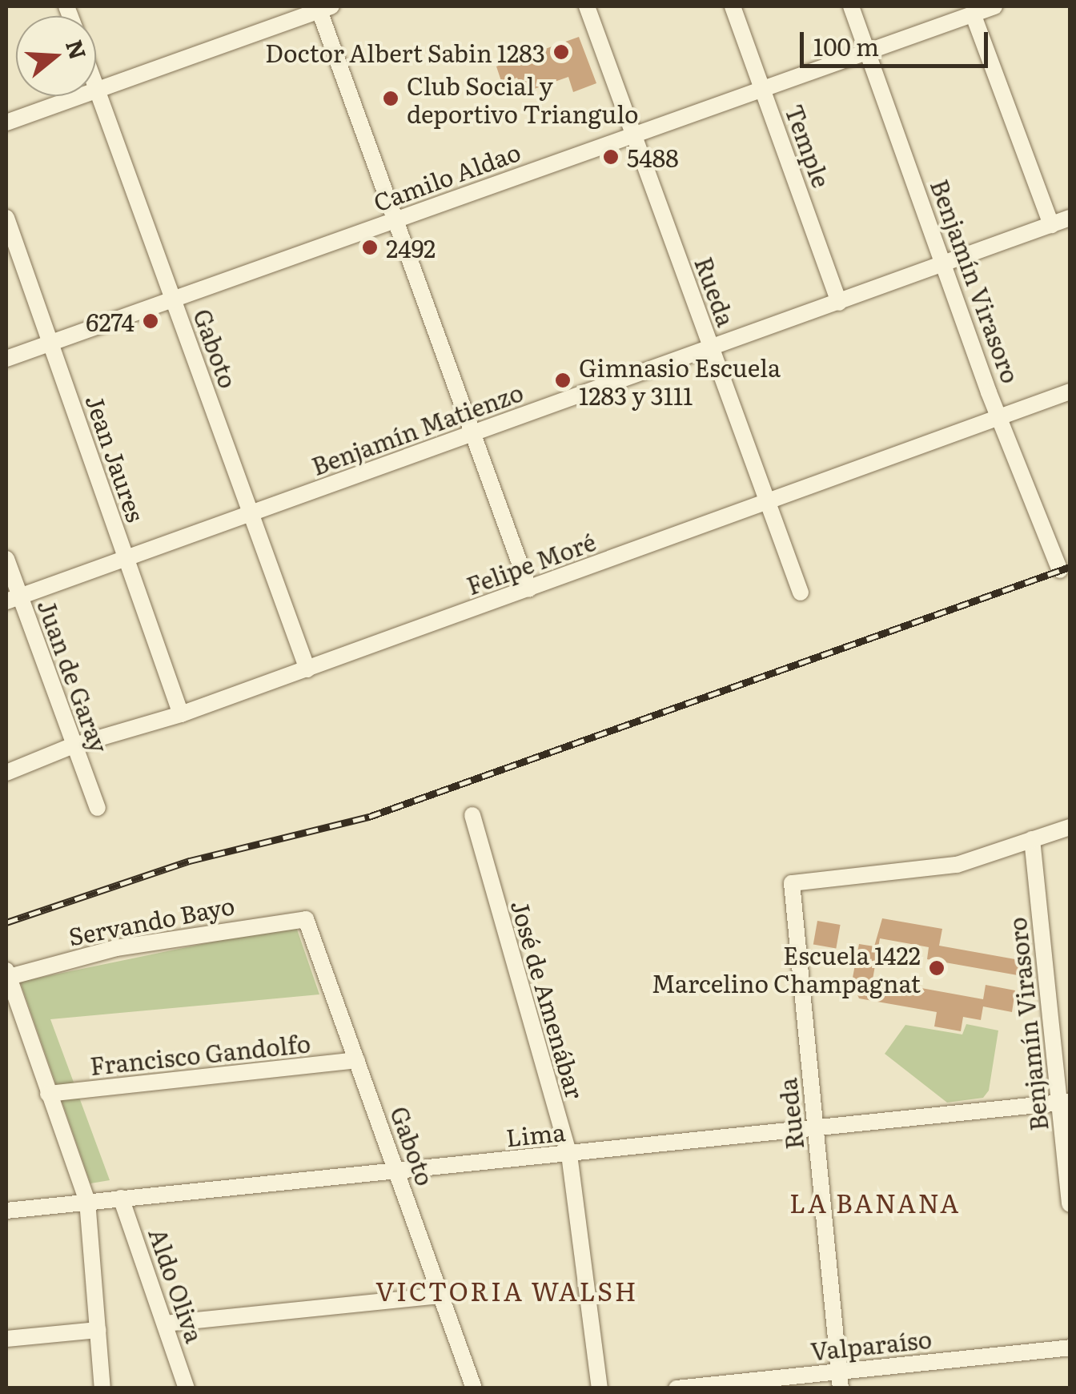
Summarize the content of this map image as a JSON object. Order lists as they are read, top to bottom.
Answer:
{
  "streets": {
    "street": [
      "Temple",
      "Camilo Aldao",
      "Benjamín Virasoro",
      "Rueda",
      "Gaboto",
      "Benjamín Matienzo",
      "Jean Jaures",
      "Felipe Moré",
      "Juan de Garay",
      "Servando Bayo",
      "José de Amenábar",
      "Francisco Gandolfo",
      "Lima",
      "Aldo Oliva",
      "Valparaíso"
    ]
  },
  "crossings": [
    ["Temple", "Camilo Aldao"],
    ["Temple", "Benjamín Matienzo"],
    ["Camilo Aldao", "Benjamín Virasoro"],
    ["Camilo Aldao", "Rueda"],
    ["Camilo Aldao", "Gaboto"],
    ["Camilo Aldao", "Jean Jaures"],
    ["Benjamín Virasoro", "Rueda"],
    ["Benjamín Virasoro", "Benjamín Matienzo"],
    ["Benjamín Virasoro", "Felipe Moré"],
    ["Benjamín Virasoro", "Lima"],
    ["Rueda", "Benjamín Matienzo"],
    ["Rueda", "Felipe Moré"],
    ["Rueda", "Lima"],
    ["Rueda", "Valparaíso"],
    ["Gaboto", "Benjamín Matienzo"],
    ["Gaboto", "Felipe Moré"],
    ["Gaboto", "Servando Bayo"],
    ["Gaboto", "Francisco Gandolfo"],
    ["Gaboto", "Lima"],
    ["Benjamín Matienzo", "Jean Jaures"],
    ["Benjamín Matienzo", "Juan de Garay"],
    ["Jean Jaures", "Felipe Moré"],
    ["Felipe Moré", "Juan de Garay"],
    ["José de Amenábar", "Lima"],
    ["Lima", "Aldo Oliva"]
  ],
  "districts": ["LA BANANA", "VICTORIA WALSH"],
  "places": [
    "Doctor Albert Sabin 1283",
    "Club Social y deportivo Triangulo",
    "5488",
    "2492",
    "6274",
    "Gimnasio Escuela 1283 y 3111",
    "Escuela 1422 Marcelino Champagnat"
  ],
  "scale_bar": "100 m",
  "north": "right"
}
